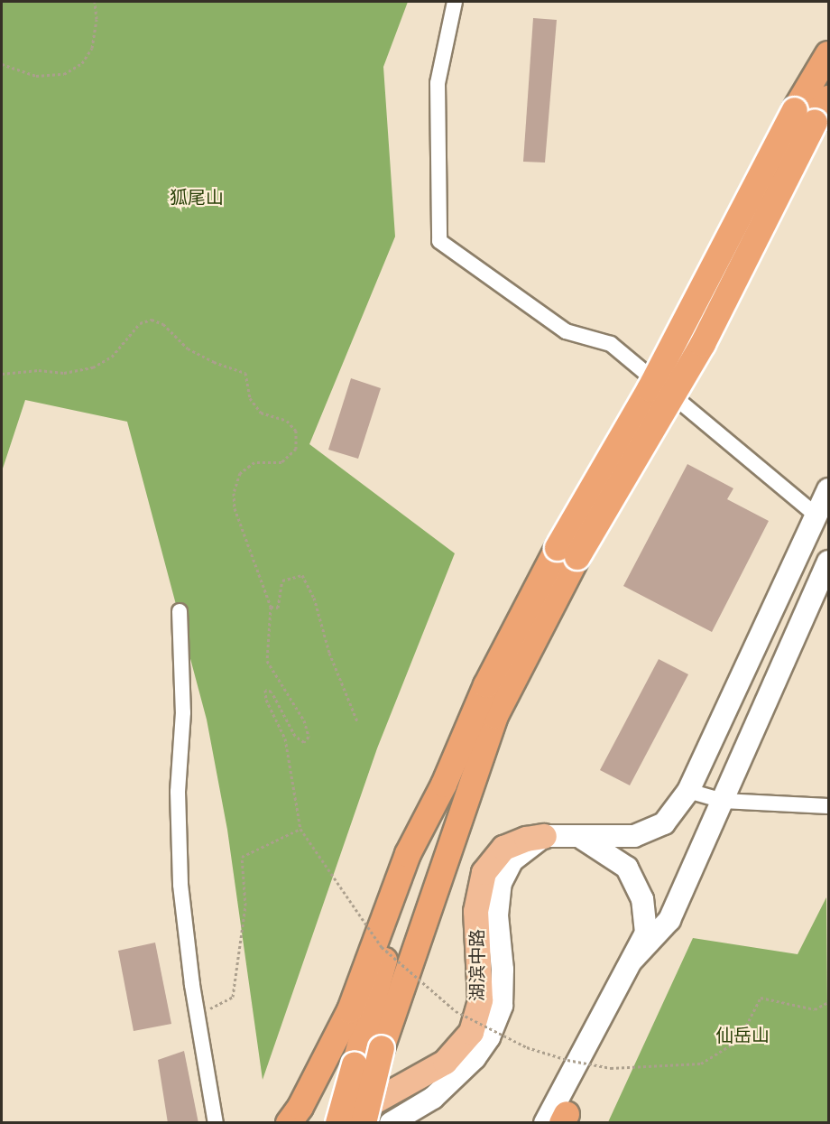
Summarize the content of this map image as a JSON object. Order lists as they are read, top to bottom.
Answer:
{
  "streets": {
    "main road": ["湖滨中路"]
  },
  "parks": ["狐尾山", "仙岳山"]
}
